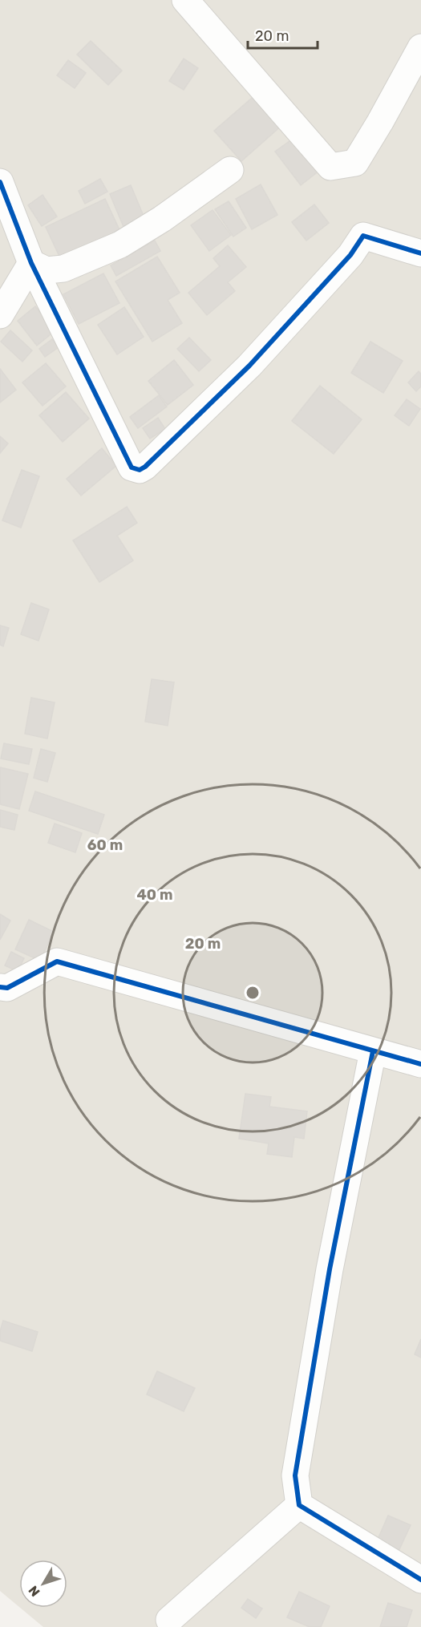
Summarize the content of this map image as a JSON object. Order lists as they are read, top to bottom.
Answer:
{
  "scale_bar": "20 m",
  "north": "bottom left",
  "rings": ["60 m", "40 m", "20 m"]
}
